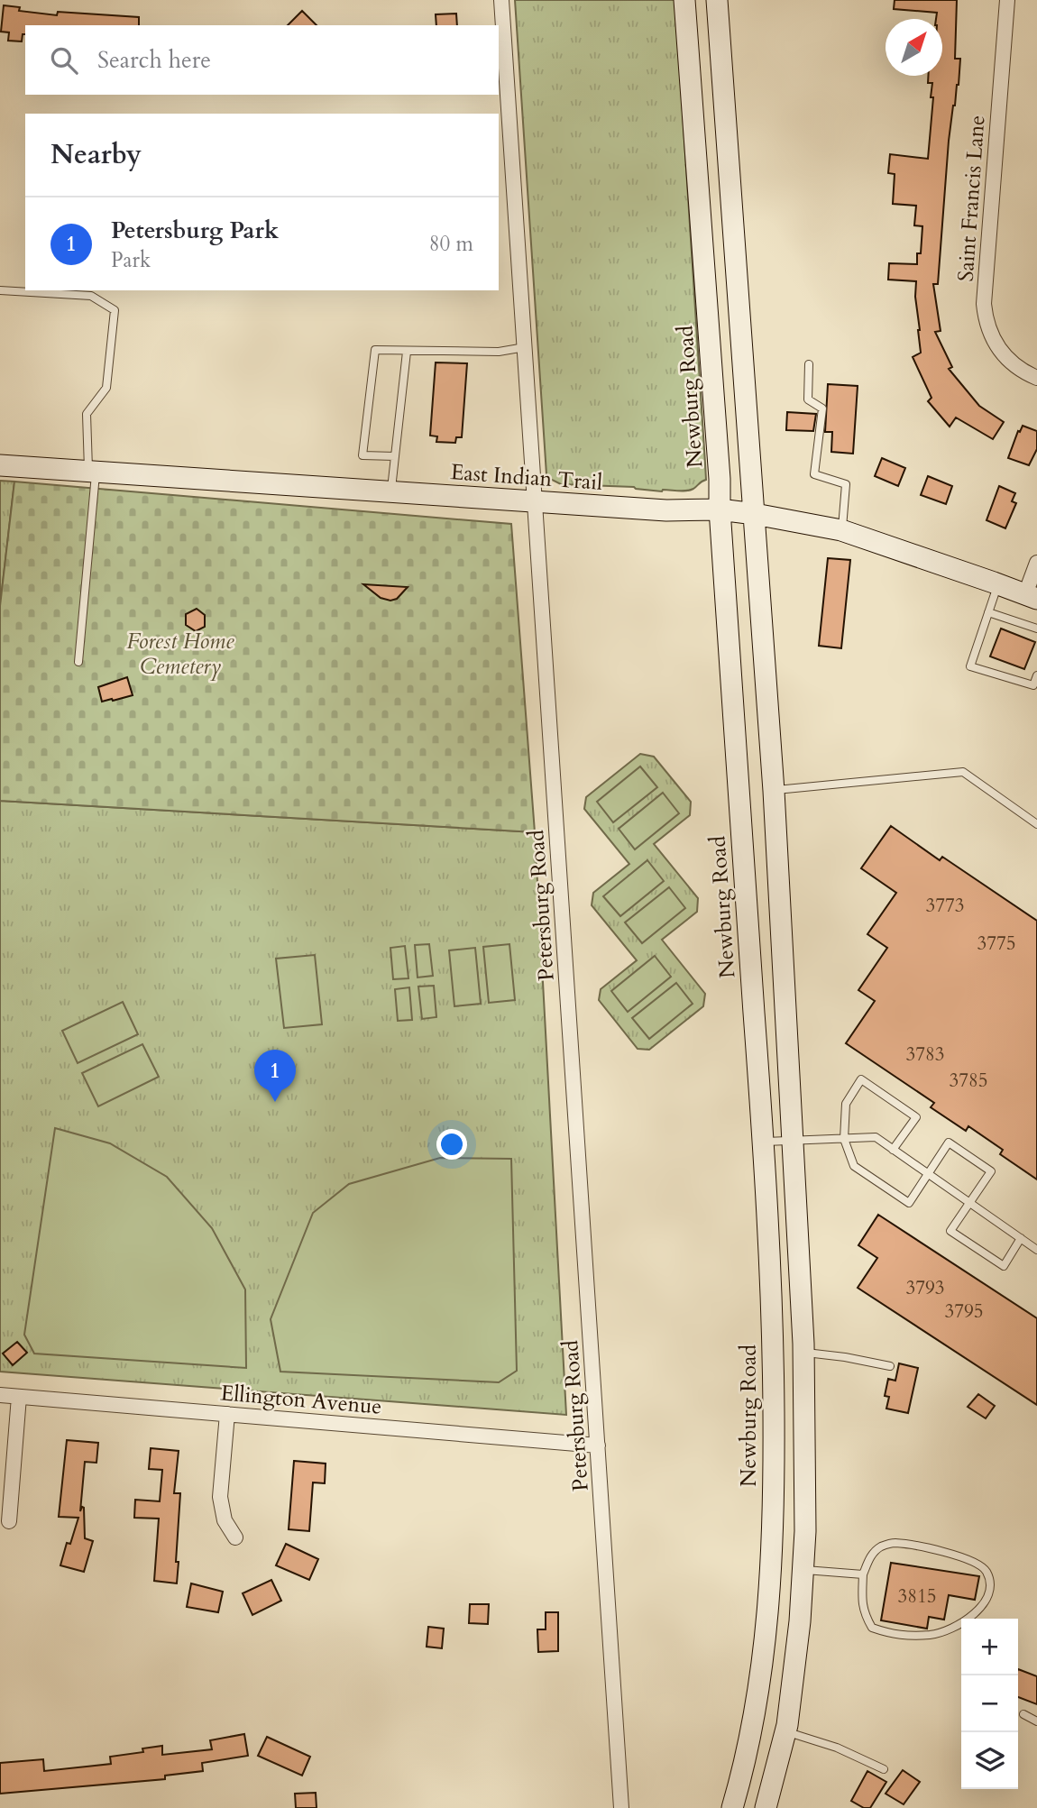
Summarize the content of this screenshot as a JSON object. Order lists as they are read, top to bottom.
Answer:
{
  "streets": {
    "main road": ["Newburg Road", "East Indian Trail"],
    "street": ["Saint Francis Lane", "Petersburg Road", "Ellington Avenue"]
  },
  "crossings": [
    ["Newburg Road", "East Indian Trail"],
    ["East Indian Trail", "Petersburg Road"],
    ["Petersburg Road", "Ellington Avenue"]
  ],
  "parks": ["Forest Home Cemetery"],
  "house_numbers": [
    "3773",
    "3775",
    "3783",
    "3785",
    "3793",
    "3795",
    "3815"
  ],
  "north": "top right",
  "page": {
    "search": "Search here",
    "heading": "Nearby",
    "list": [
      {
        "mark": "1",
        "name": "Petersburg Park",
        "note": "Park",
        "value": "80 m"
      }
    ],
    "pins": "1",
    "map_buttons": ["+", "−"]
  }
}
